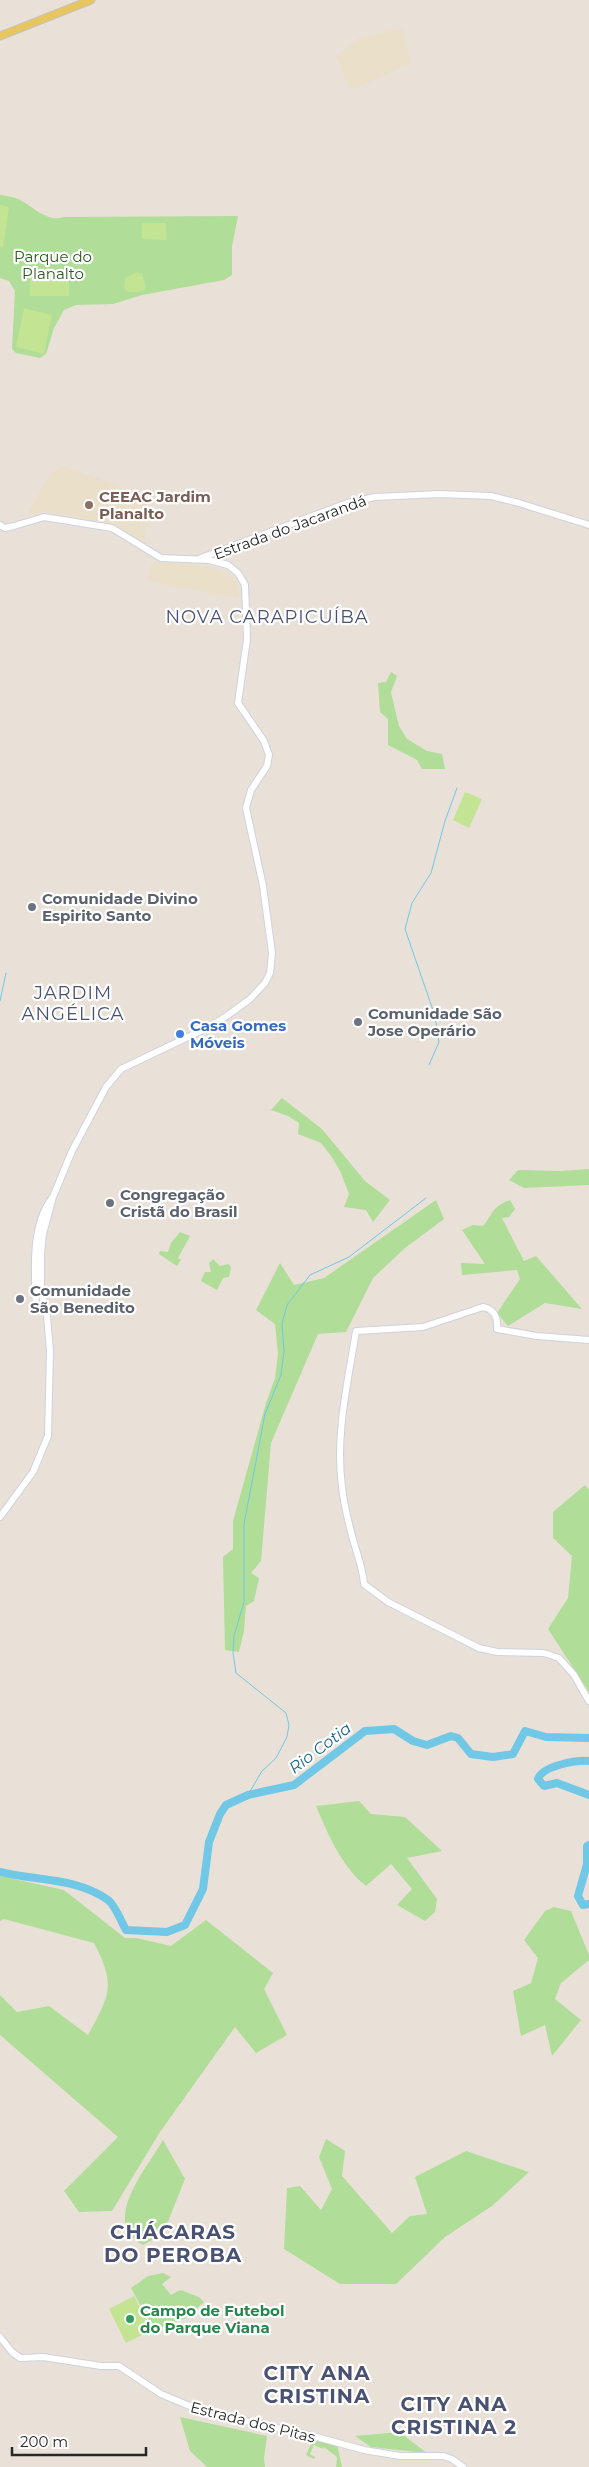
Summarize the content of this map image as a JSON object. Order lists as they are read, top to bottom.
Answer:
{
  "streets": {
    "street": ["Estrada do Jacarandá", "Estrada dos Pitas"]
  },
  "districts": [
    "NOVA CARAPICUÍBA",
    "JARDIM ANGÉLICA",
    "CHÁCARAS DO PEROBA",
    "CITY ANA CRISTINA",
    "CITY ANA CRISTINA 2"
  ],
  "water": ["Rio Cotia"],
  "parks": ["Parque do Planalto"],
  "places": [
    "CEEAC Jardim Planalto",
    "Comunidade Divino Espirito Santo",
    "Comunidade São Jose Operário",
    "Casa Gomes Móveis",
    "Congregação Cristã do Brasil",
    "Comunidade São Benedito",
    "Campo de Futebol do Parque Viana"
  ],
  "scale_bar": "200 m"
}
